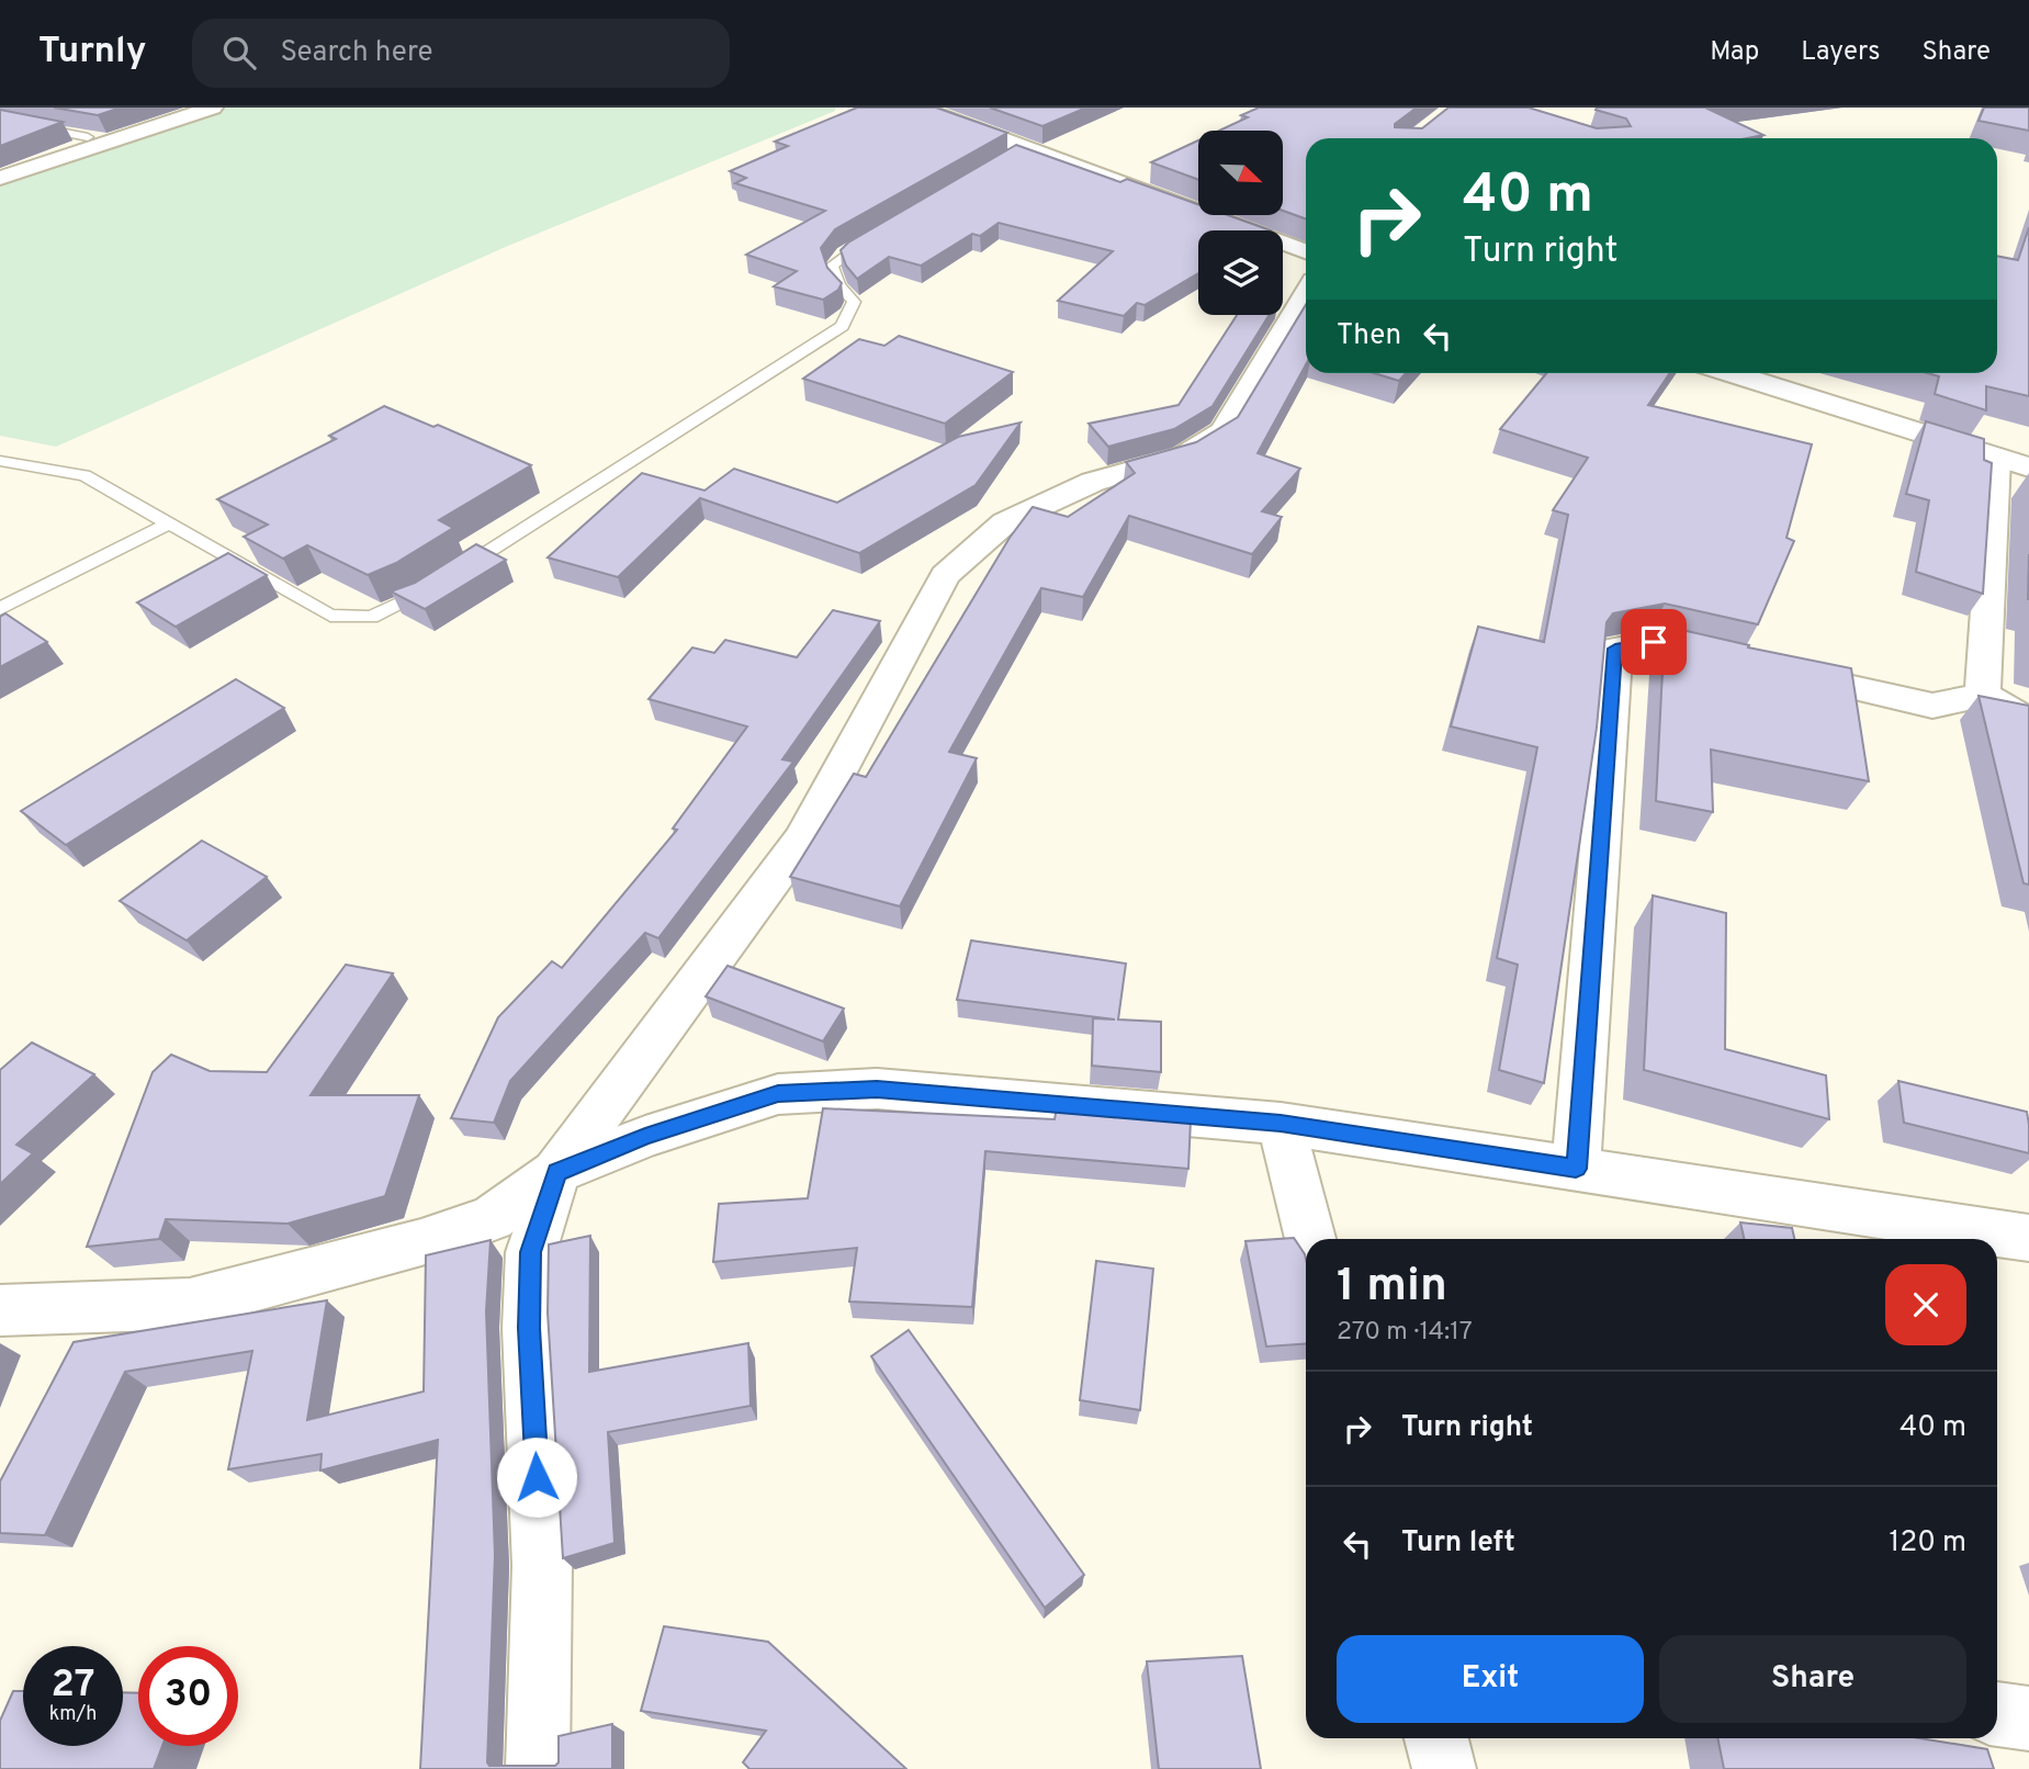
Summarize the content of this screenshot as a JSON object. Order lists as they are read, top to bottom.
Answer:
{
  "north": "bottom right",
  "page": {
    "header": "Turnly",
    "search": "Search here",
    "nav": ["Map", "Layers", "Share"],
    "turn": ["40 m", "Turn right"],
    "then": "Then",
    "heading": ["1 min", "270 m · 14:17"],
    "list": [
      {
        "name": "Turn right",
        "value": "40 m"
      },
      {
        "name": "Turn left",
        "value": "120 m"
      }
    ],
    "buttons": ["Exit", "Share"],
    "speed": "27 km/h",
    "limit": "30"
  }
}
